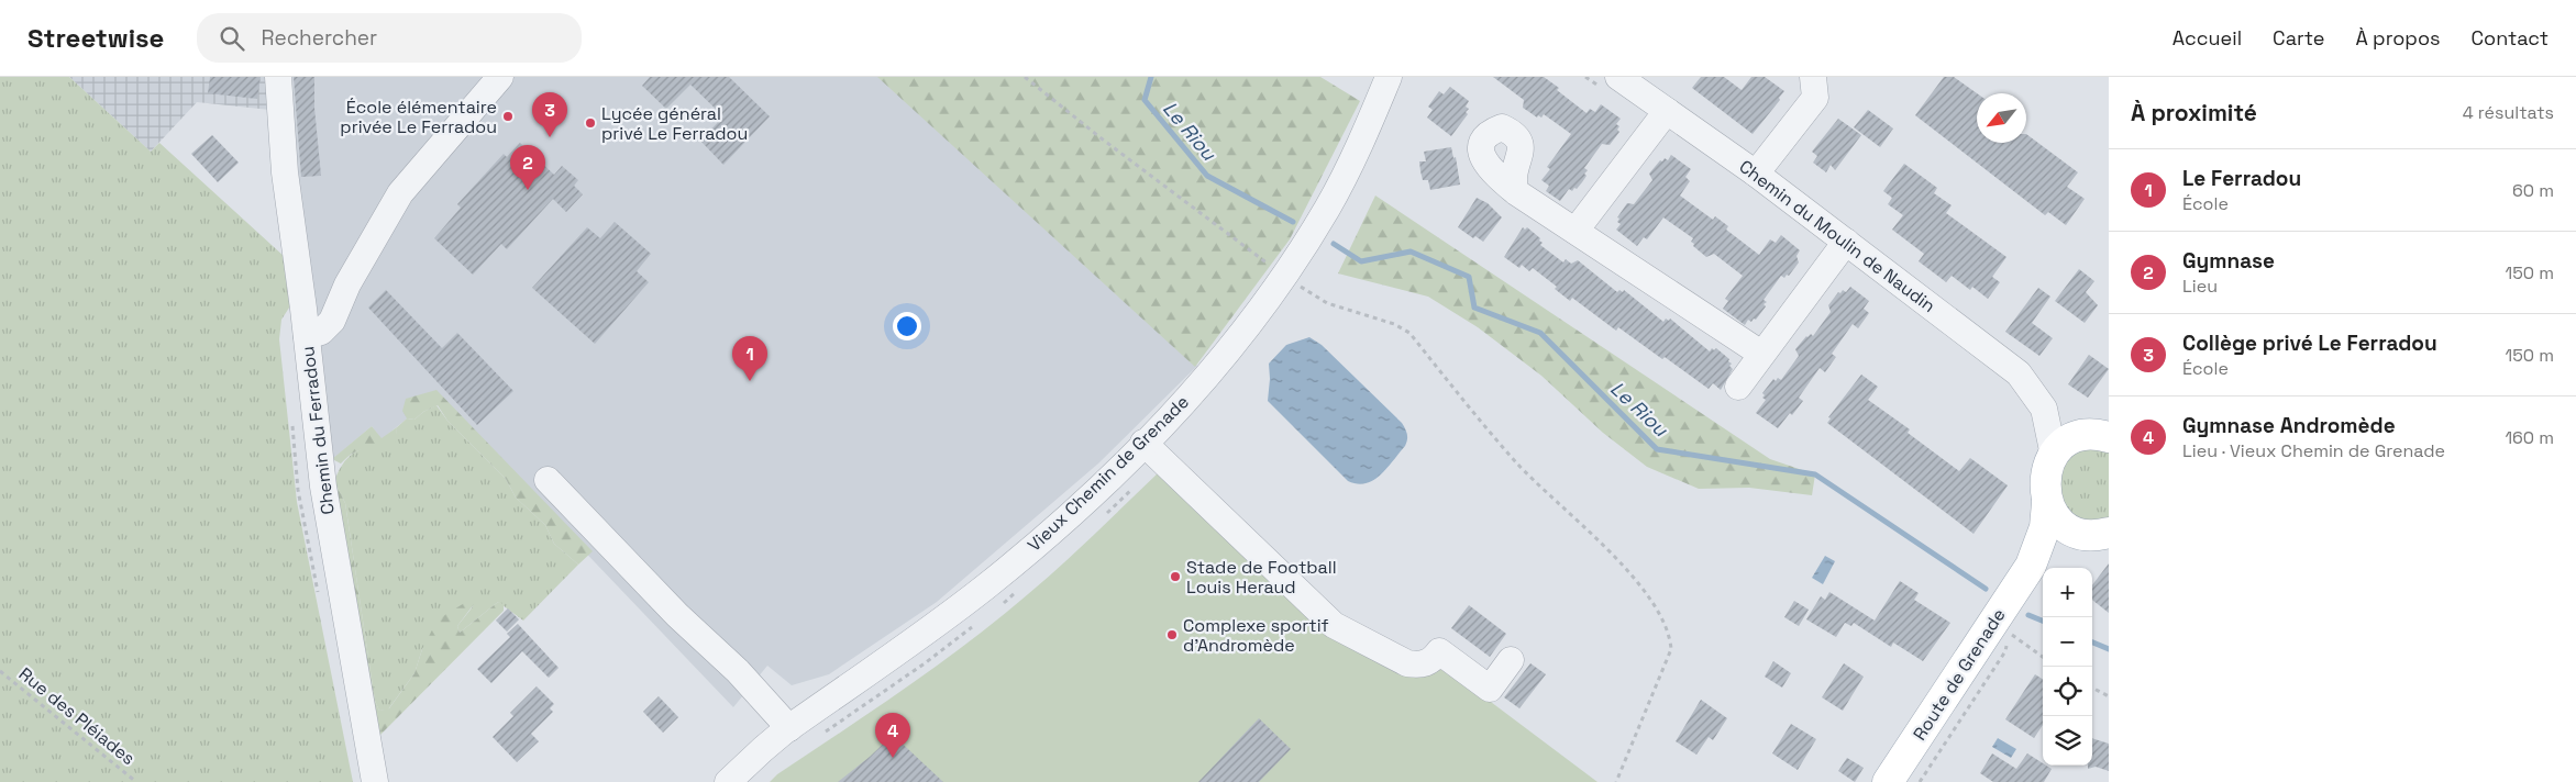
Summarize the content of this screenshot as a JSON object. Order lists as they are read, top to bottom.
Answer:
{
  "streets": {
    "main road": ["Route de Grenade"],
    "street": ["Chemin du Moulin de Naudin", "Chemin du Ferradou", "Vieux Chemin de Grenade"],
    "path": ["Rue des Pléiades"]
  },
  "water": ["Le Riou"],
  "places": [
    "École élémentaire privée Le Ferradou",
    "Lycée général privé Le Ferradou",
    "Stade de Football Louis Heraud",
    "Complexe sportif d'Andromède"
  ],
  "north": "bottom left",
  "page": {
    "header": "Streetwise",
    "search": "Rechercher",
    "nav": [
      "Accueil",
      "Carte",
      "À propos",
      "Contact"
    ],
    "heading": ["À proximité", "4 résultats"],
    "pins": [
      "3",
      "2",
      "1",
      "4"
    ],
    "list": [
      {
        "mark": "1",
        "name": "Le Ferradou",
        "note": "École",
        "value": "60 m"
      },
      {
        "mark": "2",
        "name": "Gymnase",
        "note": "Lieu",
        "value": "150 m"
      },
      {
        "mark": "3",
        "name": "Collège privé Le Ferradou",
        "note": "École",
        "value": "150 m"
      },
      {
        "mark": "4",
        "name": "Gymnase Andromède",
        "note": "Lieu · Vieux Chemin de Grenade",
        "value": "160 m"
      }
    ],
    "map_buttons": ["+", "−"]
  }
}
